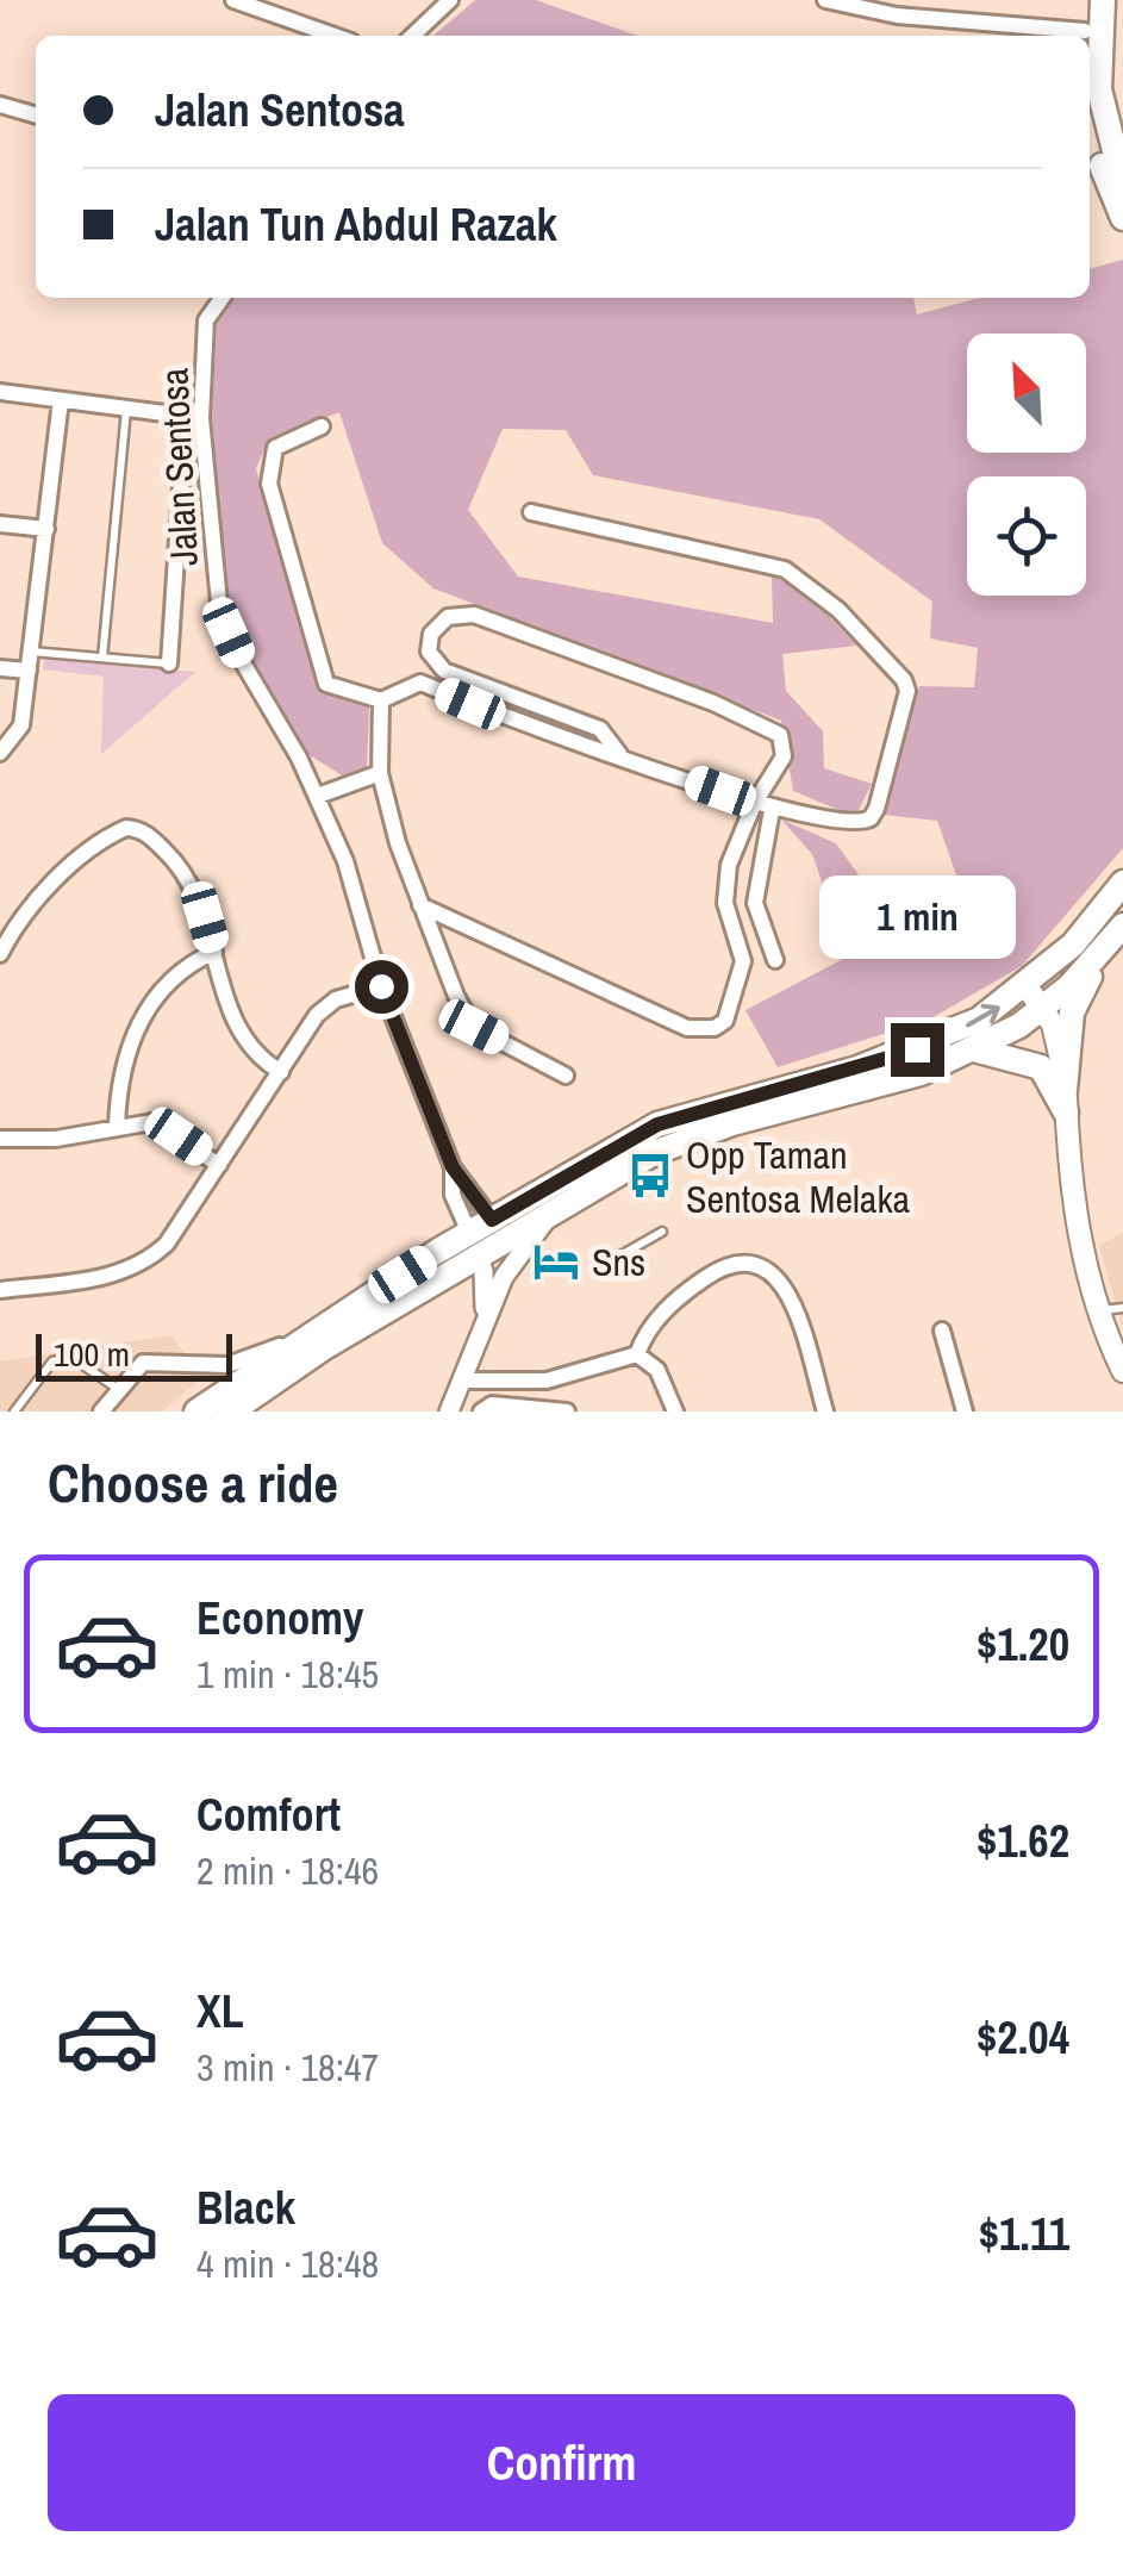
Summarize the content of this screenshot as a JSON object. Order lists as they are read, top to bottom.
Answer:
{
  "streets": {
    "street": ["Jalan Sentosa"]
  },
  "places": {
    "bus stop": ["Opp Taman Sentosa Melaka"],
    "hotel": ["Sns"]
  },
  "scale_bar": "100 m",
  "north": "top left",
  "page": {
    "banner": ["Jalan Sentosa", "Jalan Tun Abdul Razak"],
    "bubble": "1 min",
    "scale": "100 m",
    "heading": "Choose a ride",
    "list": [
      {
        "name": "Economy",
        "note": "1 min · 18:45",
        "value": "$1.20"
      },
      {
        "name": "Comfort",
        "note": "2 min · 18:46",
        "value": "$1.62"
      },
      {
        "name": "XL",
        "note": "3 min · 18:47",
        "value": "$2.04"
      },
      {
        "name": "Black",
        "note": "4 min · 18:48",
        "value": "$1.11"
      }
    ],
    "buttons": "Confirm"
  }
}
